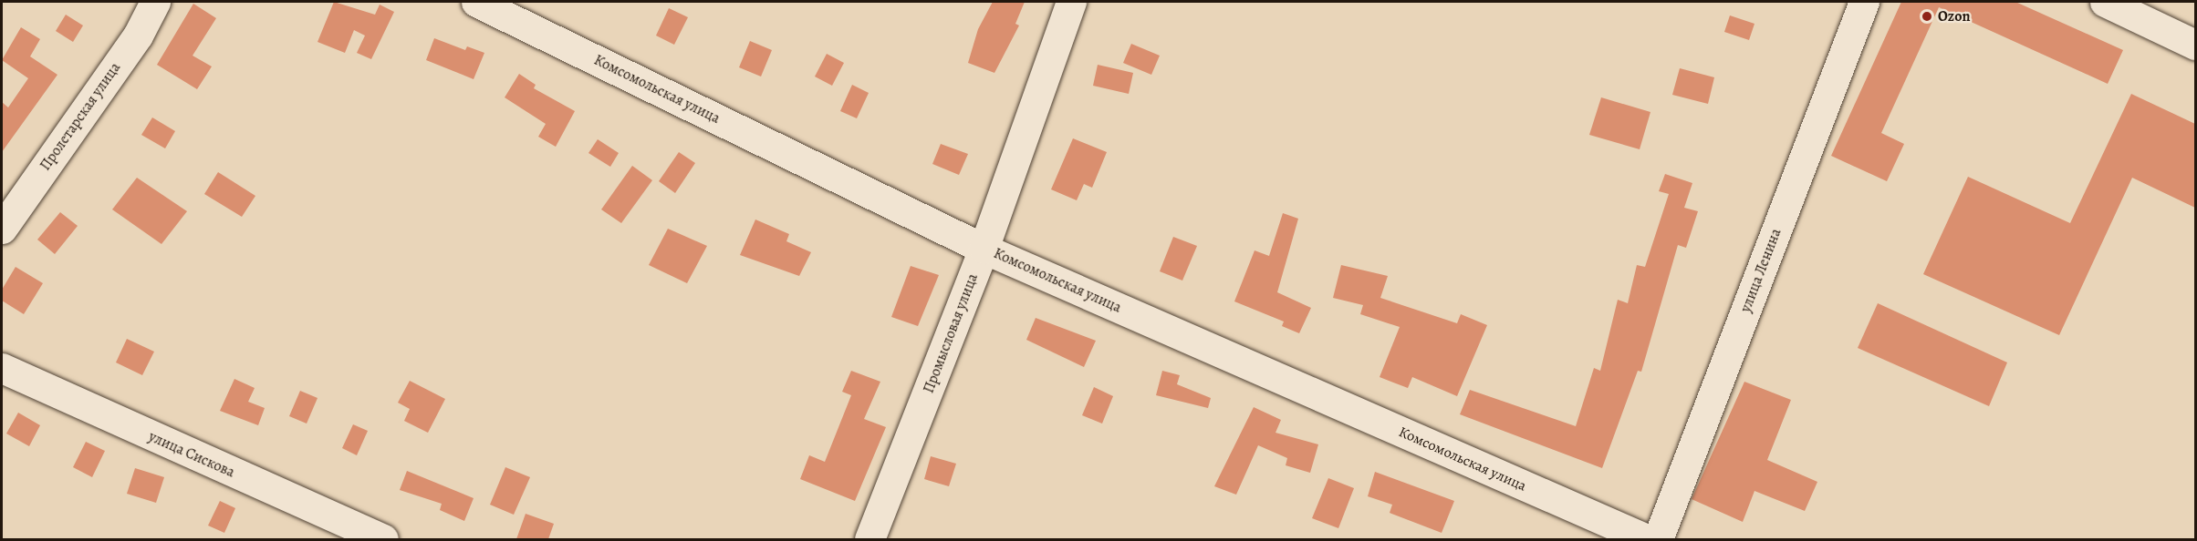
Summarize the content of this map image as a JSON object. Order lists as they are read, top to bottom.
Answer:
{
  "streets": {
    "street": [
      "Комсомольская улица",
      "Пролетарская улица",
      "улица Ленина",
      "Промысловая улица",
      "улица Сискова"
    ]
  },
  "crossings": [
    ["Комсомольская улица", "Промысловая улица"]
  ],
  "places": ["Ozon"]
}
